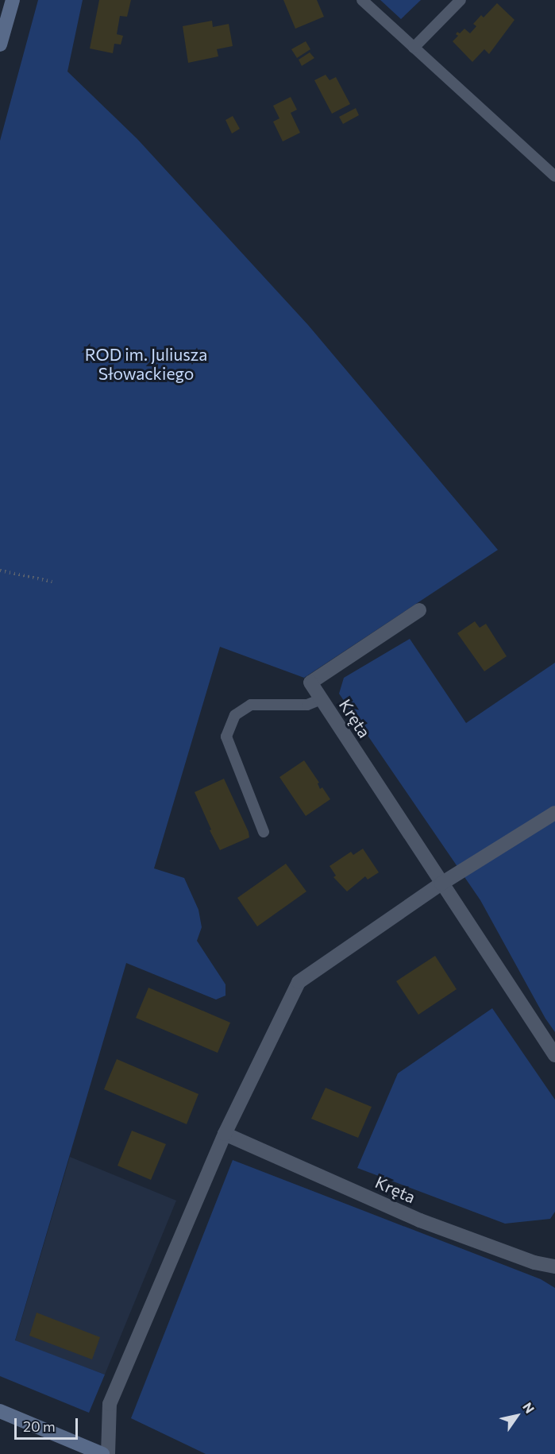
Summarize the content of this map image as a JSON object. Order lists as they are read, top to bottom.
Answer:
{
  "streets": {
    "street": ["Kręta"]
  },
  "parks": ["ROD im. Juliusza Słowackiego"],
  "scale_bar": "20 m",
  "north": "top right"
}
